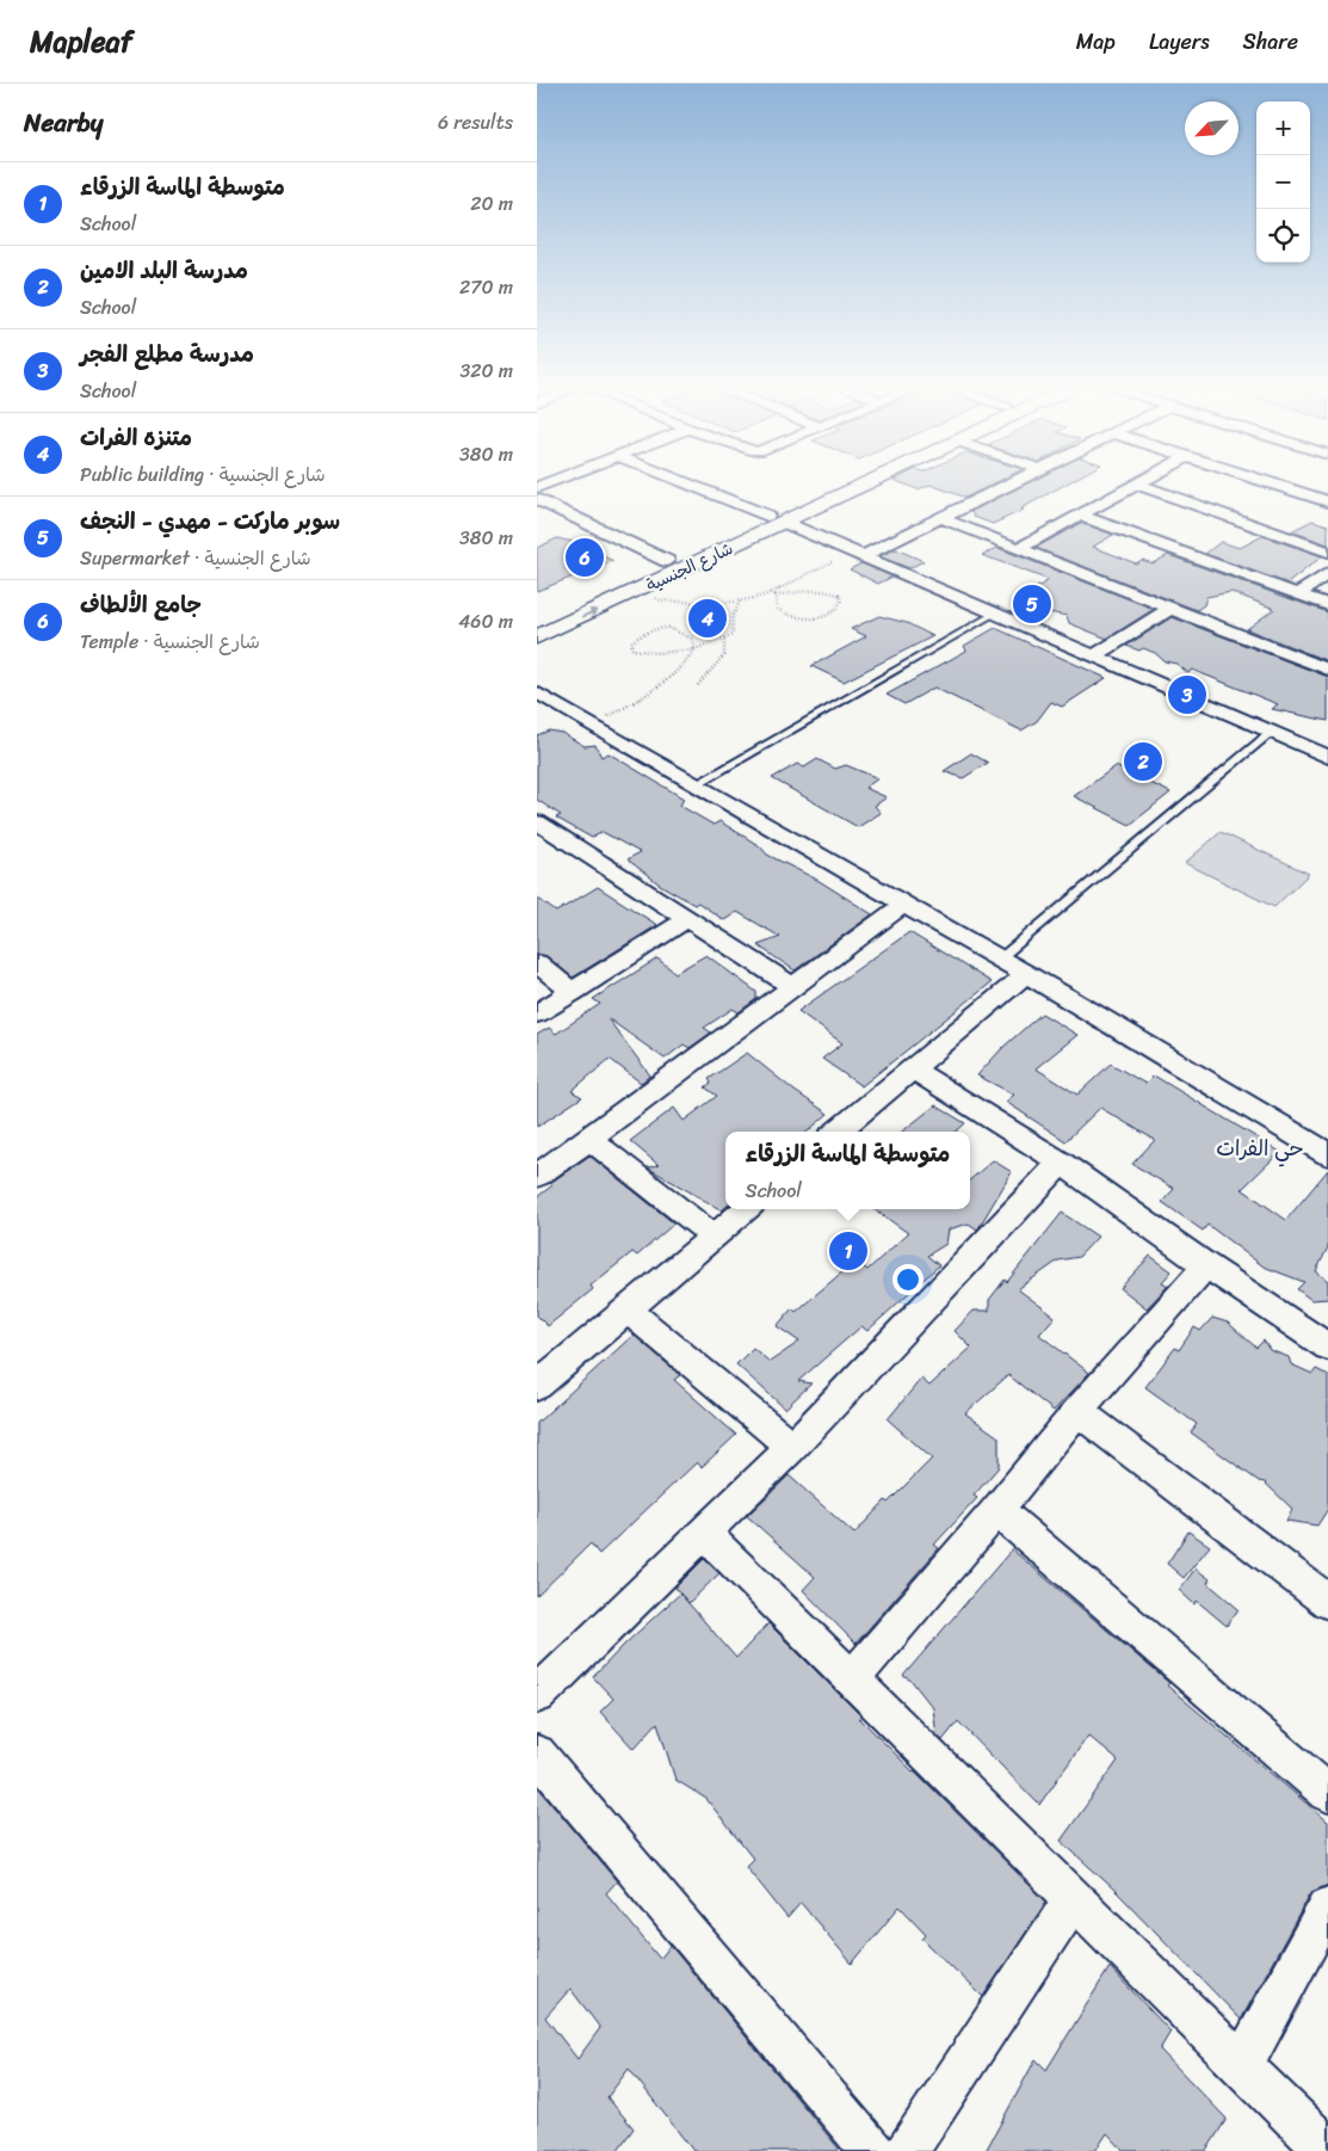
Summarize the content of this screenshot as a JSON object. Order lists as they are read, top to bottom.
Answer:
{
  "streets": {
    "main road": ["شارع الجنسية"]
  },
  "districts": ["حي الفرات"],
  "north": "bottom left",
  "page": {
    "header": "Mapleaf",
    "nav": ["Map", "Layers", "Share"],
    "heading": ["Nearby", "6 results"],
    "map_buttons": ["+", "−"],
    "list": [
      {
        "mark": "1",
        "name": "متوسطة الماسة الزرقاء",
        "note": "School",
        "value": "20 m"
      },
      {
        "mark": "2",
        "name": "مدرسة البلد الامين",
        "note": "School",
        "value": "270 m"
      },
      {
        "mark": "3",
        "name": "مدرسة مطلع الفجر",
        "note": "School",
        "value": "320 m"
      },
      {
        "mark": "4",
        "name": "متنزه الفرات",
        "note": "Public building · شارع الجنسية",
        "value": "380 m"
      },
      {
        "mark": "5",
        "name": "سوبر ماركت - مهدي - النجف",
        "note": "Supermarket · شارع الجنسية",
        "value": "380 m"
      },
      {
        "mark": "6",
        "name": "جامع الألطاف",
        "note": "Temple · شارع الجنسية",
        "value": "460 m"
      }
    ],
    "pins": [
      "6",
      "5",
      "4",
      "3",
      "2",
      "1"
    ],
    "popup": ["متوسطة الماسة الزرقاء", "School"]
  }
}
